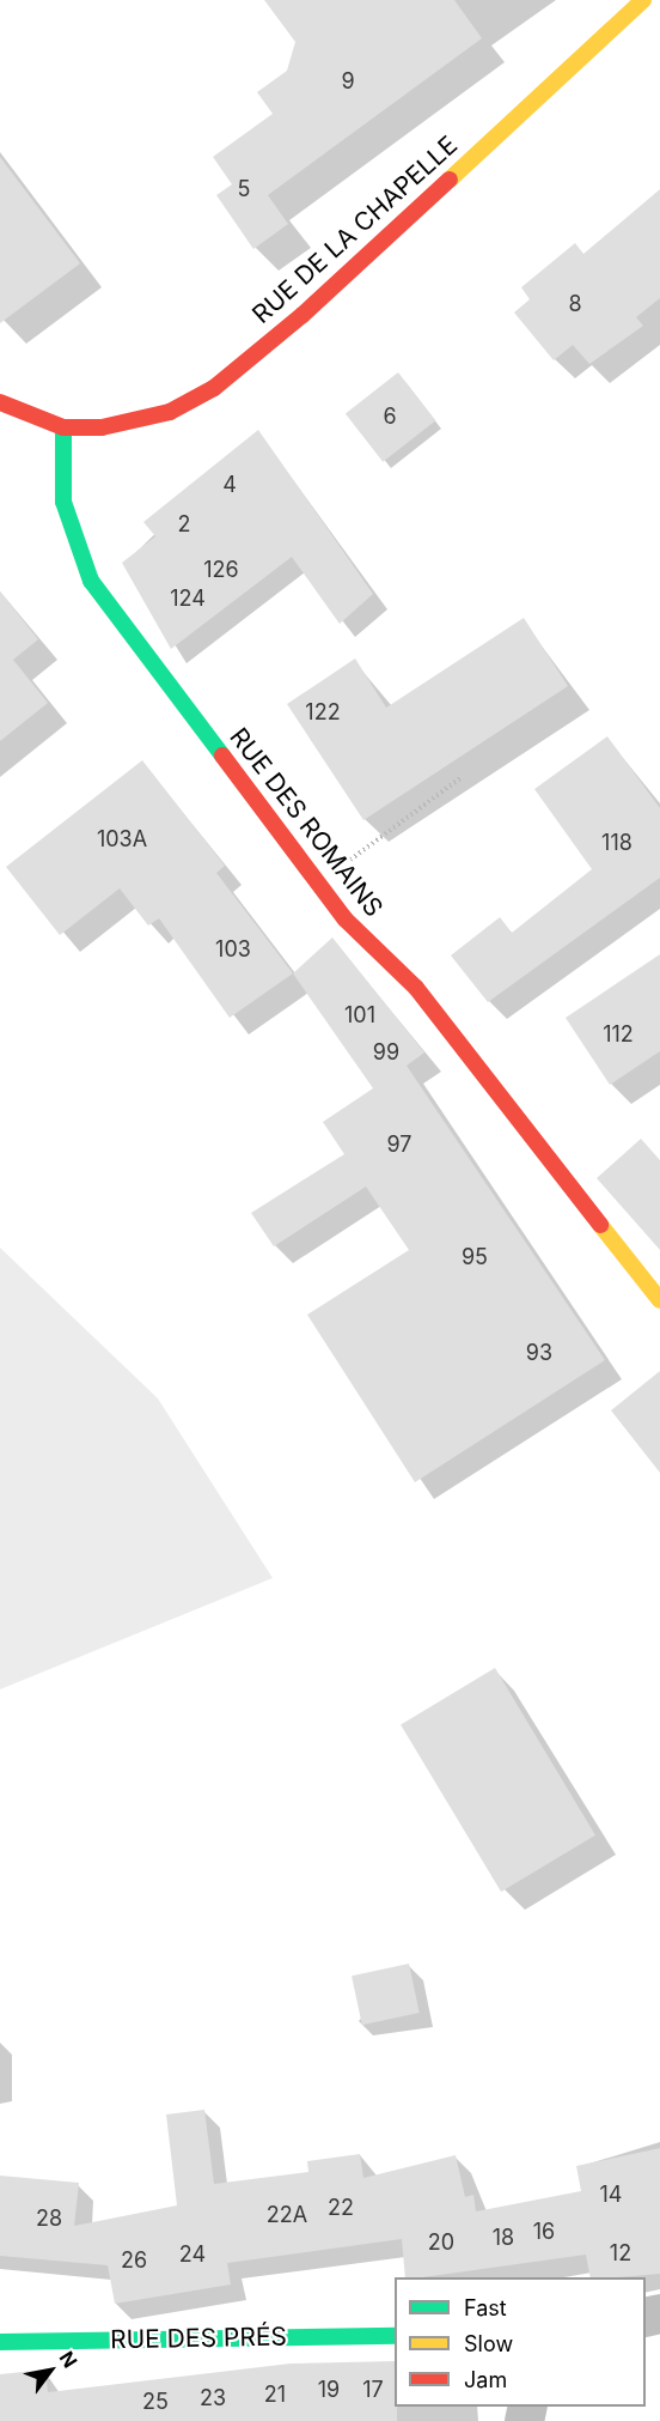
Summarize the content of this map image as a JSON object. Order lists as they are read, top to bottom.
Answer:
{
  "streets": {
    "street": ["RUE DE LA CHAPELLE", "RUE DES ROMAINS", "RUE DES PRÉS"]
  },
  "crossings": [
    ["RUE DE LA CHAPELLE", "RUE DES ROMAINS"]
  ],
  "house_numbers": [
    "9",
    "5",
    "8",
    "6",
    "4",
    "2",
    "126",
    "124",
    "122",
    "103A",
    "118",
    "103",
    "101",
    "112",
    "99",
    "97",
    "95",
    "93",
    "14",
    "22",
    "22A",
    "28",
    "16",
    "18",
    "20",
    "12",
    "24",
    "26",
    "19",
    "17",
    "21",
    "23",
    "25"
  ],
  "legend": ["Fast", "Slow", "Jam"],
  "north": "top right"
}
